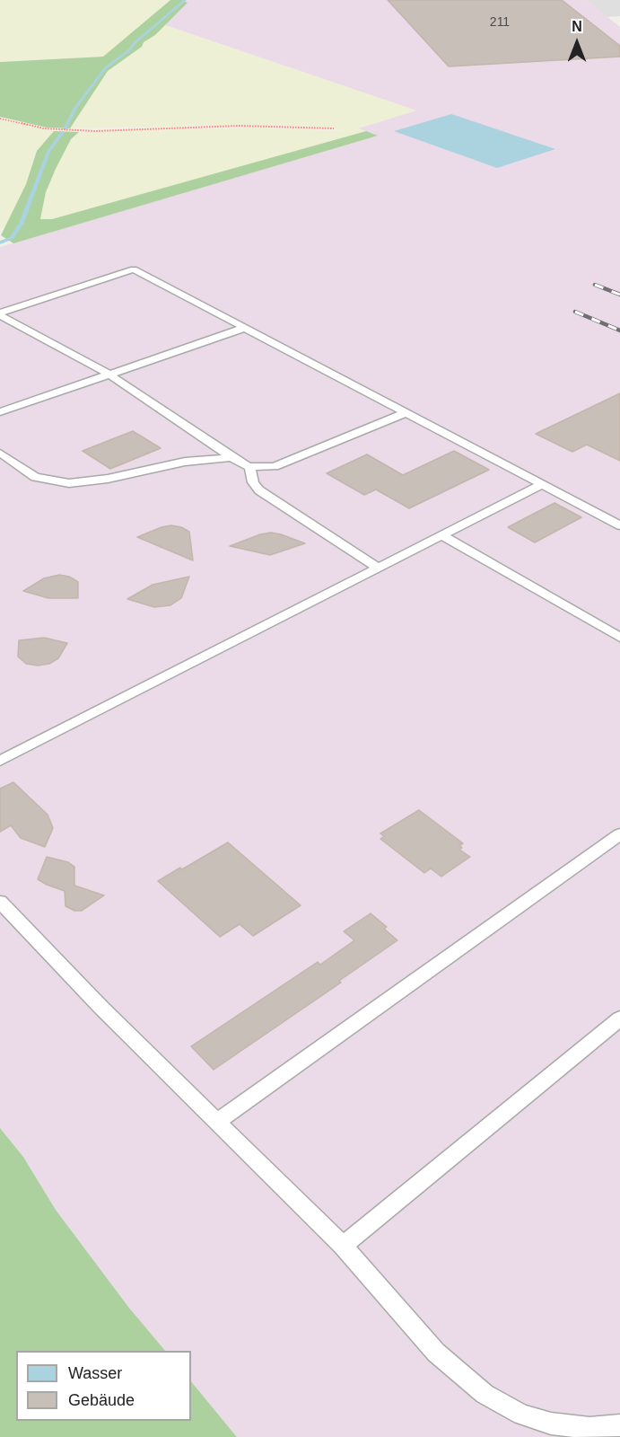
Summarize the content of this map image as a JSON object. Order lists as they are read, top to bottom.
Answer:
{
  "house_numbers": ["211"],
  "legend": ["Wasser", "Gebäude"],
  "north": "top"
}
